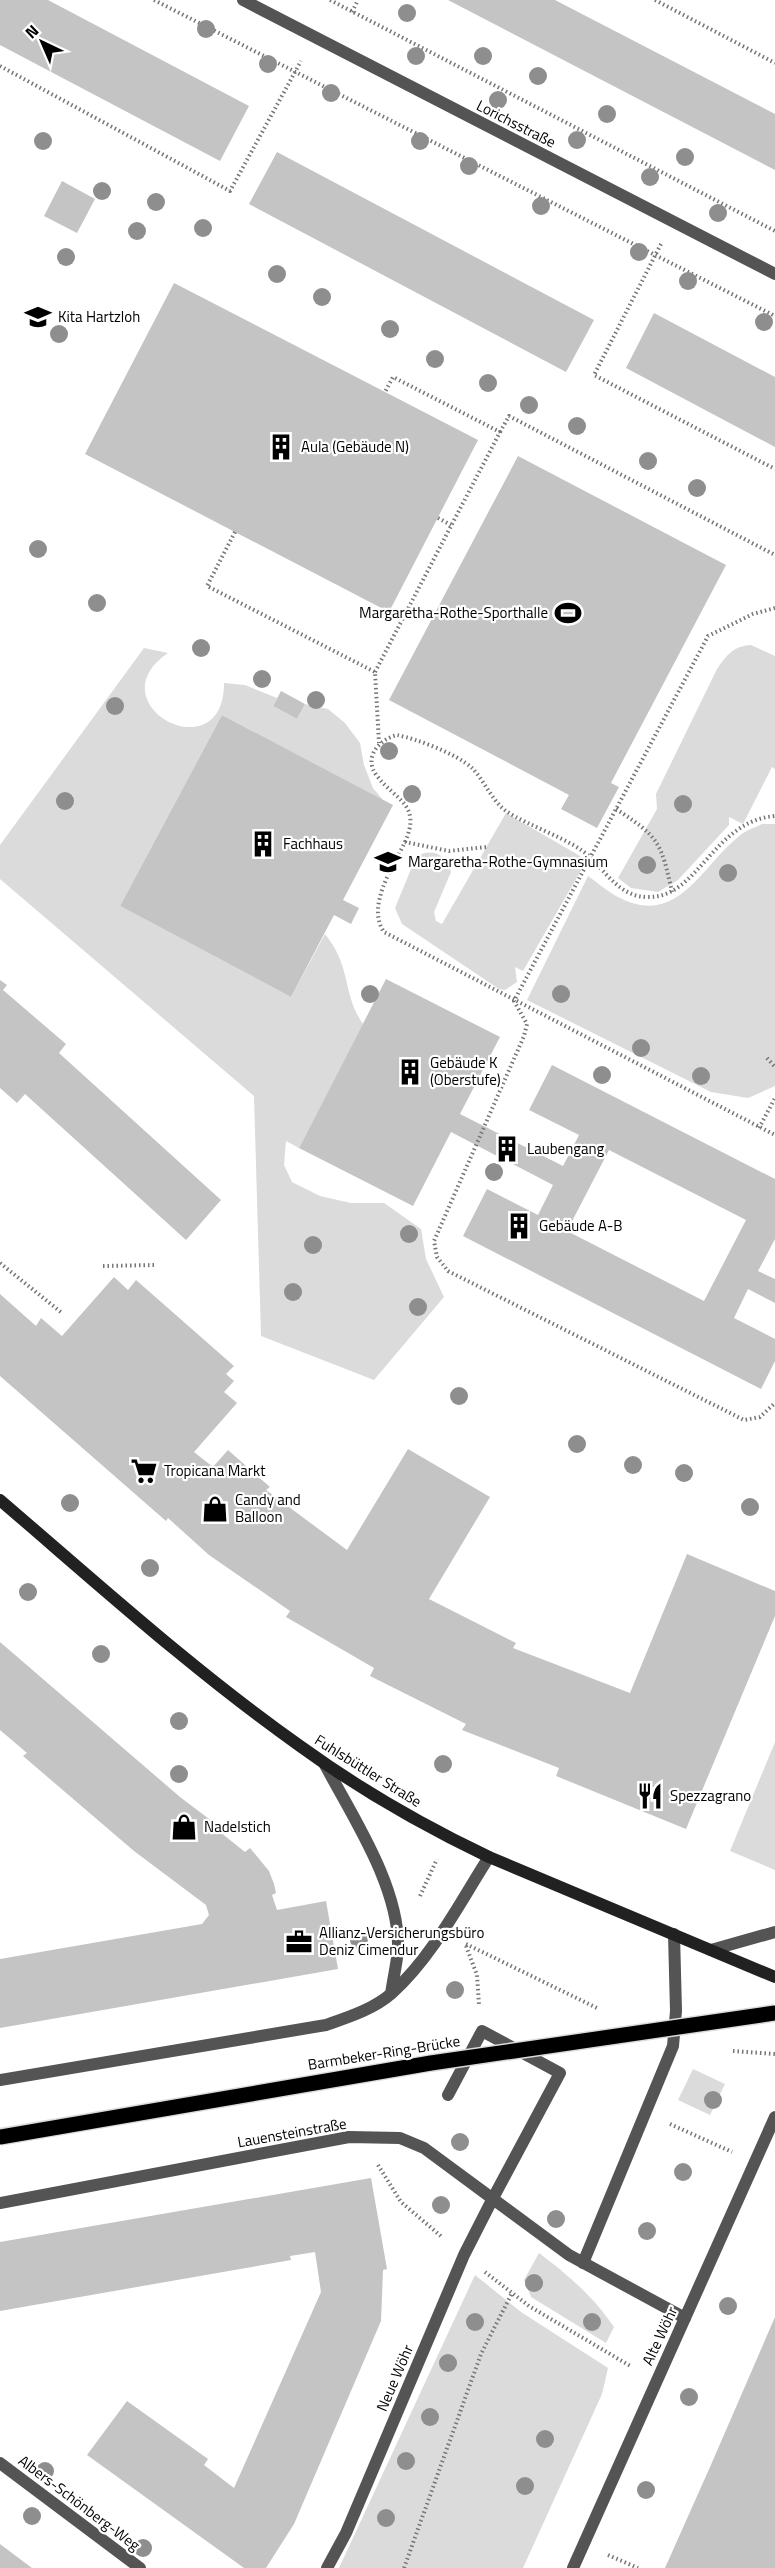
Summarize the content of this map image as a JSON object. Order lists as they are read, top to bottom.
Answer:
{
  "streets": {
    "main road": ["Fuhlsbüttler Straße", "Barmbeker-Ring-Brücke"],
    "street": [
      "Lorichsstraße",
      "Lauensteinstraße",
      "Alte Wöhr",
      "Neue Wöhr",
      "Albers-Schönberg-Weg"
    ]
  },
  "crossings": [
    ["Lauensteinstraße", "Alte Wöhr"],
    ["Lauensteinstraße", "Neue Wöhr"]
  ],
  "places": {
    "school or university": ["Kita Hartzloh", "Margaretha-Rothe-Gymnasium"],
    "building": [
      "Aula (Gebäude N)",
      "Fachhaus",
      "Gebäude K (Oberstufe)",
      "Laubengang",
      "Gebäude A-B"
    ],
    "sports": ["Margaretha-Rothe-Sporthalle"],
    "supermarket": ["Tropicana Markt"],
    "shop": ["Candy and Balloon", "Nadelstich"],
    "restaurant": ["Spezzagrano"],
    "office": ["Allianz-Versicherungsbüro Deniz Cimendur"]
  },
  "north": "top left"
}
